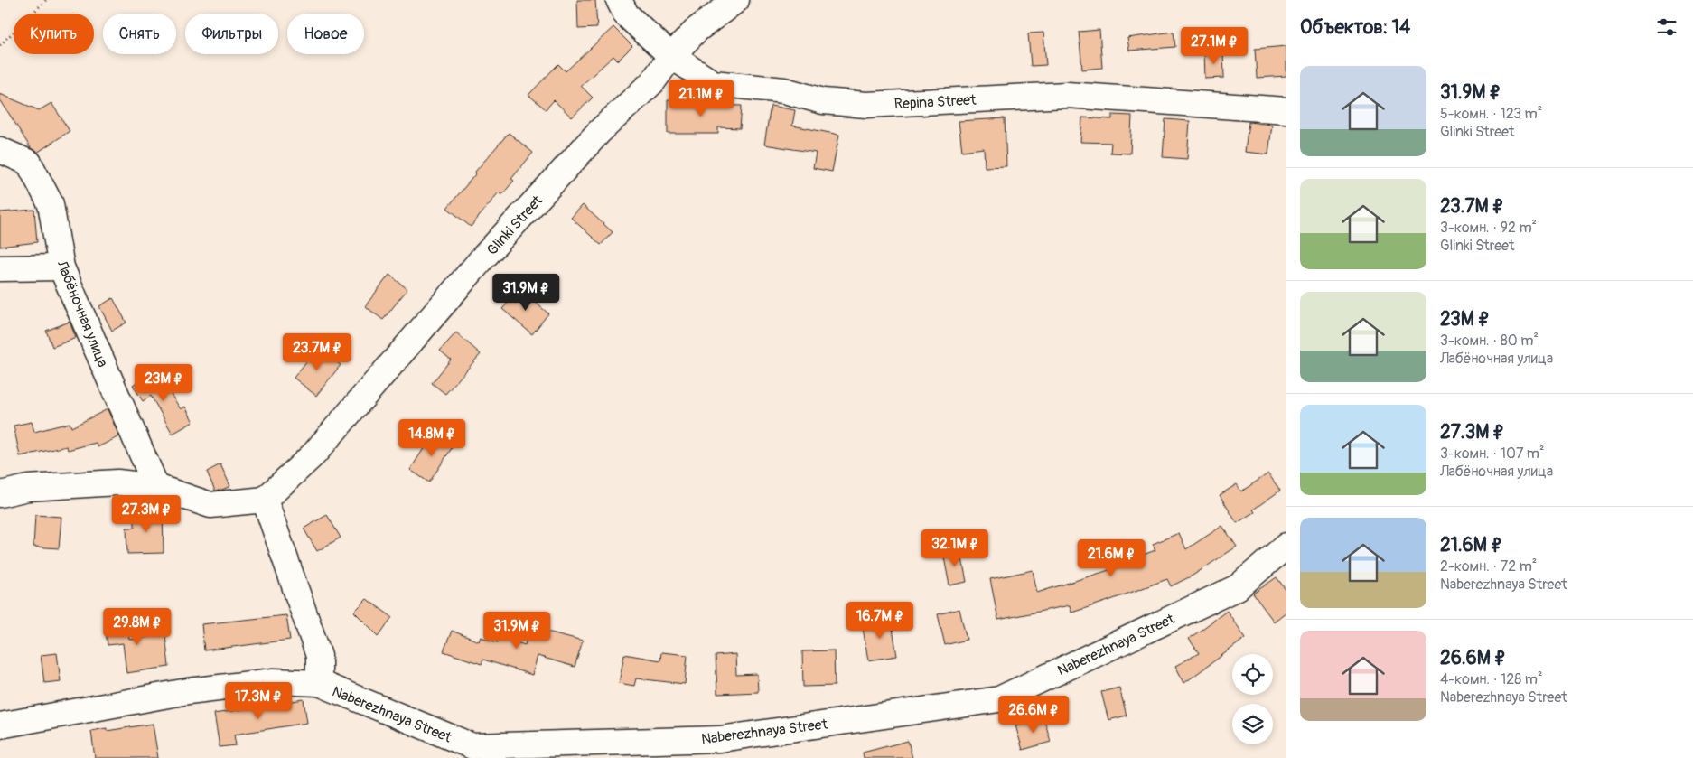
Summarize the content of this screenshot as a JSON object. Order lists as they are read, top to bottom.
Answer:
{
  "streets": {
    "street": [
      "Repina Street",
      "Glinki Street",
      "Лабёночная улица",
      "Naberezhnaya Street"
    ]
  },
  "crossings": [
    ["Repina Street", "Glinki Street"]
  ],
  "page": {
    "heading": "Объектов: 14",
    "chip": [
      "Купить",
      "Снять",
      "Фильтры",
      "Новое"
    ],
    "price": [
      "27.1M ₽",
      "21.1M ₽",
      "31.9M ₽",
      "23.7M ₽",
      "23M ₽",
      "14.8M ₽",
      "27.3M ₽",
      "32.1M ₽",
      "21.6M ₽",
      "16.7M ₽",
      "29.8M ₽",
      "31.9M ₽",
      "17.3M ₽",
      "26.6M ₽"
    ],
    "list": [
      {
        "name": "31.9M ₽",
        "note": "5-комн. · 123 m² · Glinki Street"
      },
      {
        "name": "23.7M ₽",
        "note": "3-комн. · 92 m² · Glinki Street"
      },
      {
        "name": "23M ₽",
        "note": "3-комн. · 80 m² · Лабёночная улица"
      },
      {
        "name": "27.3M ₽",
        "note": "3-комн. · 107 m² · Лабёночная улица"
      },
      {
        "name": "21.6M ₽",
        "note": "2-комн. · 72 m² · Naberezhnaya Street"
      },
      {
        "name": "26.6M ₽",
        "note": "4-комн. · 128 m² · Naberezhnaya Street"
      }
    ]
  }
}
